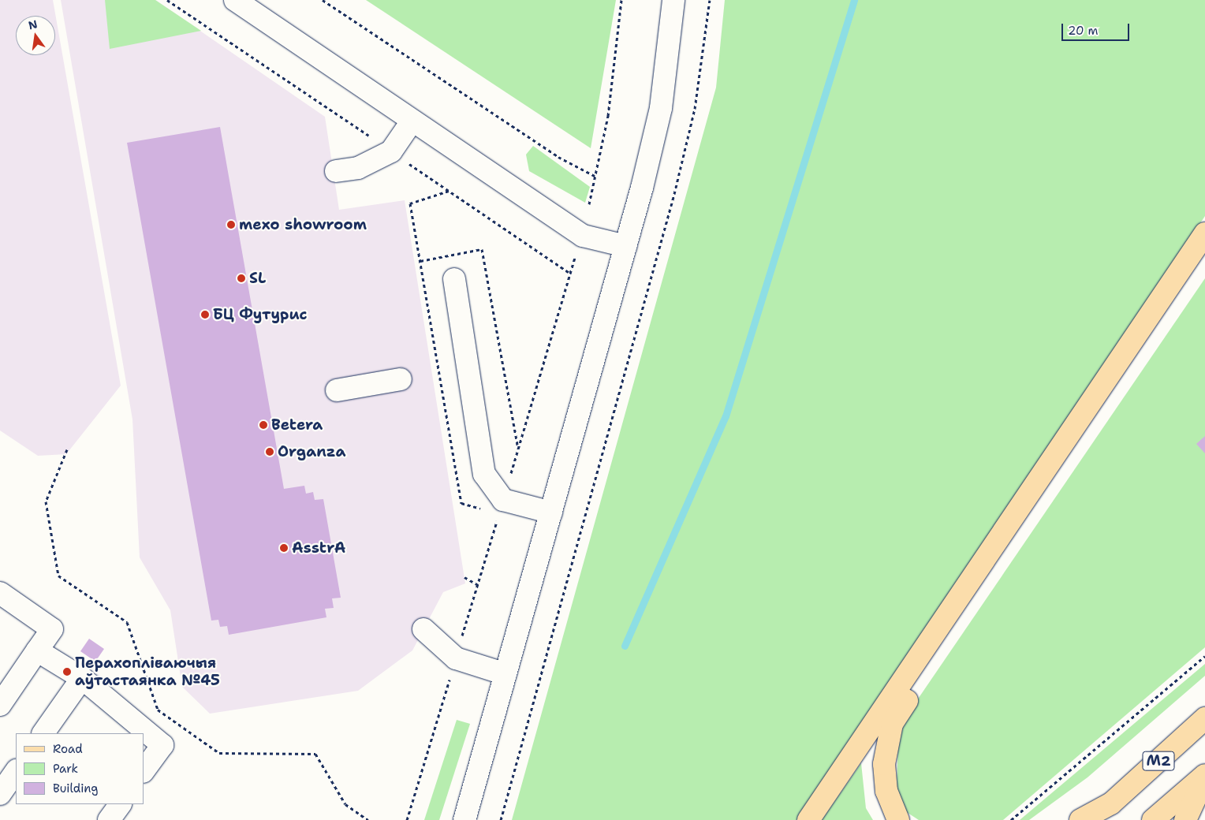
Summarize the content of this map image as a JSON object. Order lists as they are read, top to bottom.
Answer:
{
  "streets": {
    "main road": ["М2"]
  },
  "places": [
    "mexo showroom",
    "SL",
    "БЦ Футурис",
    "Betera",
    "Organza",
    "AsstrA",
    "Перахопліваючыя аўтастаянка №45"
  ],
  "legend": ["Road", "Park", "Building"],
  "scale_bar": "20 m",
  "north": "top"
}
